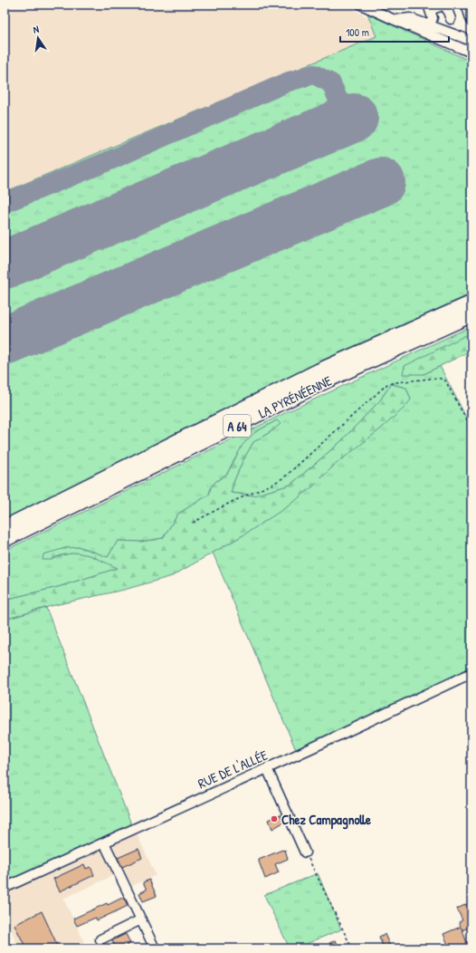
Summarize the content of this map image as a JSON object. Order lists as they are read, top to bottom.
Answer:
{
  "streets": {
    "highway": ["LA PYRÉNÉENNE", "A 64"],
    "street": ["RUE DE L'ALLÉE"]
  },
  "places": ["Chez Campagnolle"],
  "scale_bar": "100 m",
  "north": "top"
}
